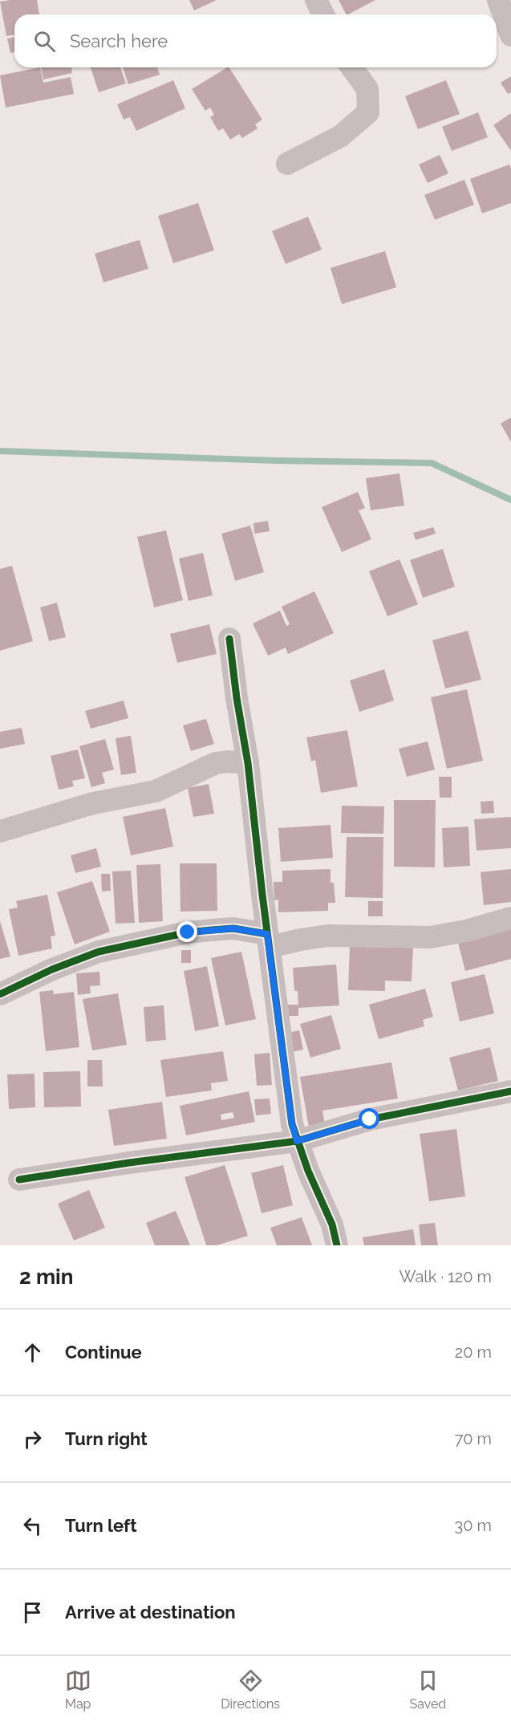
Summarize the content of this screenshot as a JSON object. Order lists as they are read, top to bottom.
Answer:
{
  "page": {
    "search": "Search here",
    "heading": ["2 min", "Walk · 120 m"],
    "list": [
      ["Continue", "20 m"],
      ["Turn right", "70 m"],
      ["Turn left", "30 m"],
      "Arrive at destination"
    ],
    "nav": ["Map", "Directions", "Saved"]
  }
}
